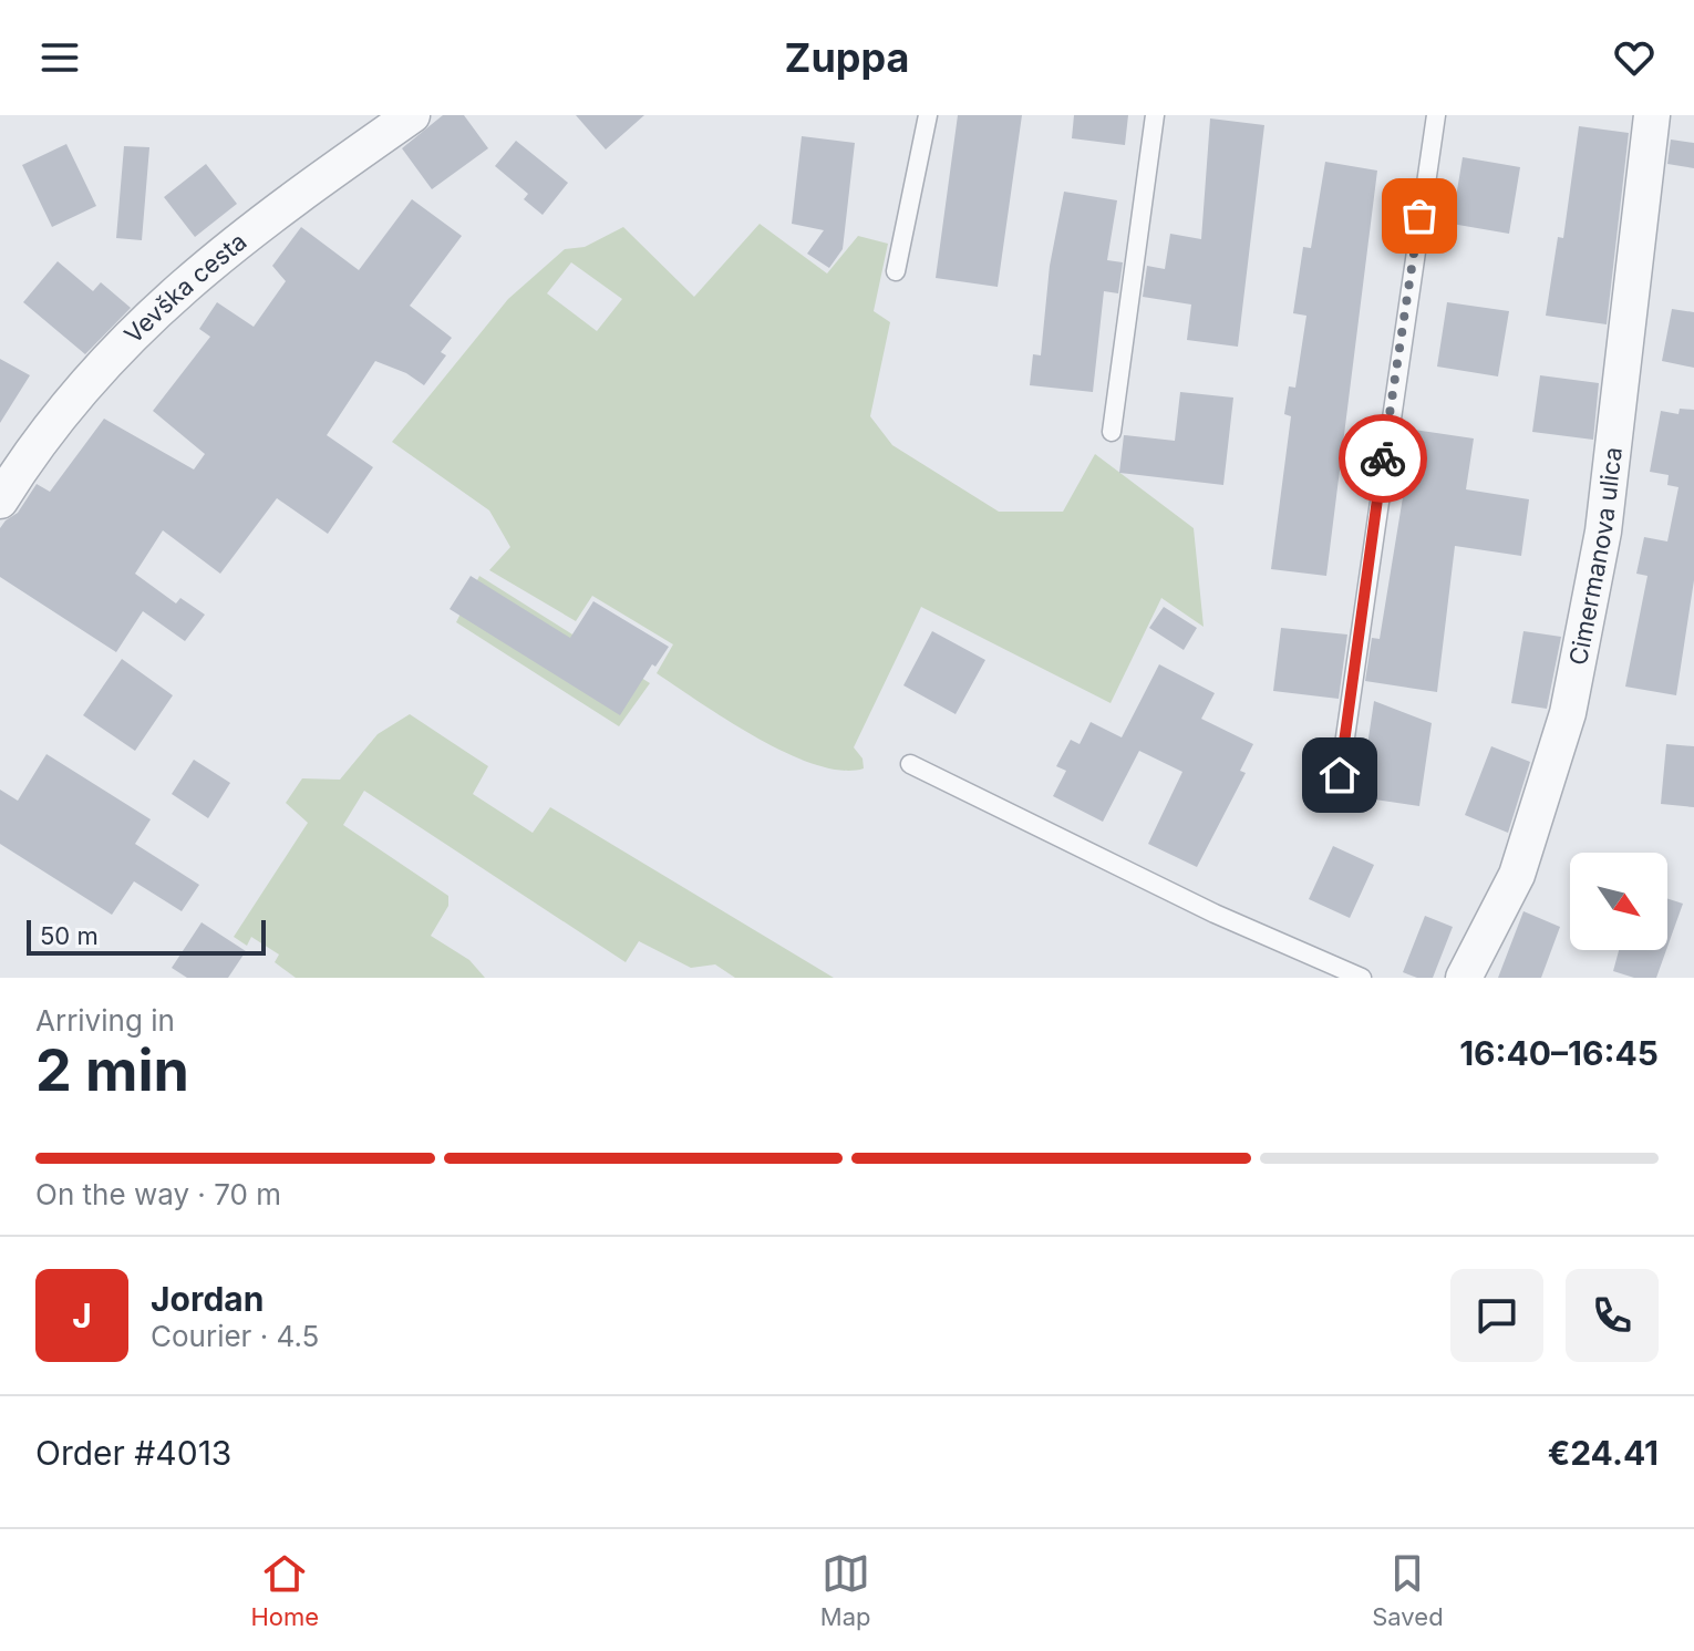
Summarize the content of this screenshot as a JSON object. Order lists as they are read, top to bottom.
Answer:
{
  "streets": {
    "street": ["Vevška cesta", "Cimermanova ulica"]
  },
  "scale_bar": "50 m",
  "north": "bottom right",
  "page": {
    "header": "Zuppa",
    "scale": "50 m",
    "heading": ["2 min", "Arriving in", "16:40–16:45"],
    "panel": [
      "Jordan",
      "Courier · 4.5",
      "Order #4013",
      "€24.41"
    ],
    "bar": "On the way · 70 m",
    "round": "J",
    "tabs": ["Home", "Map", "Saved"]
  }
}
